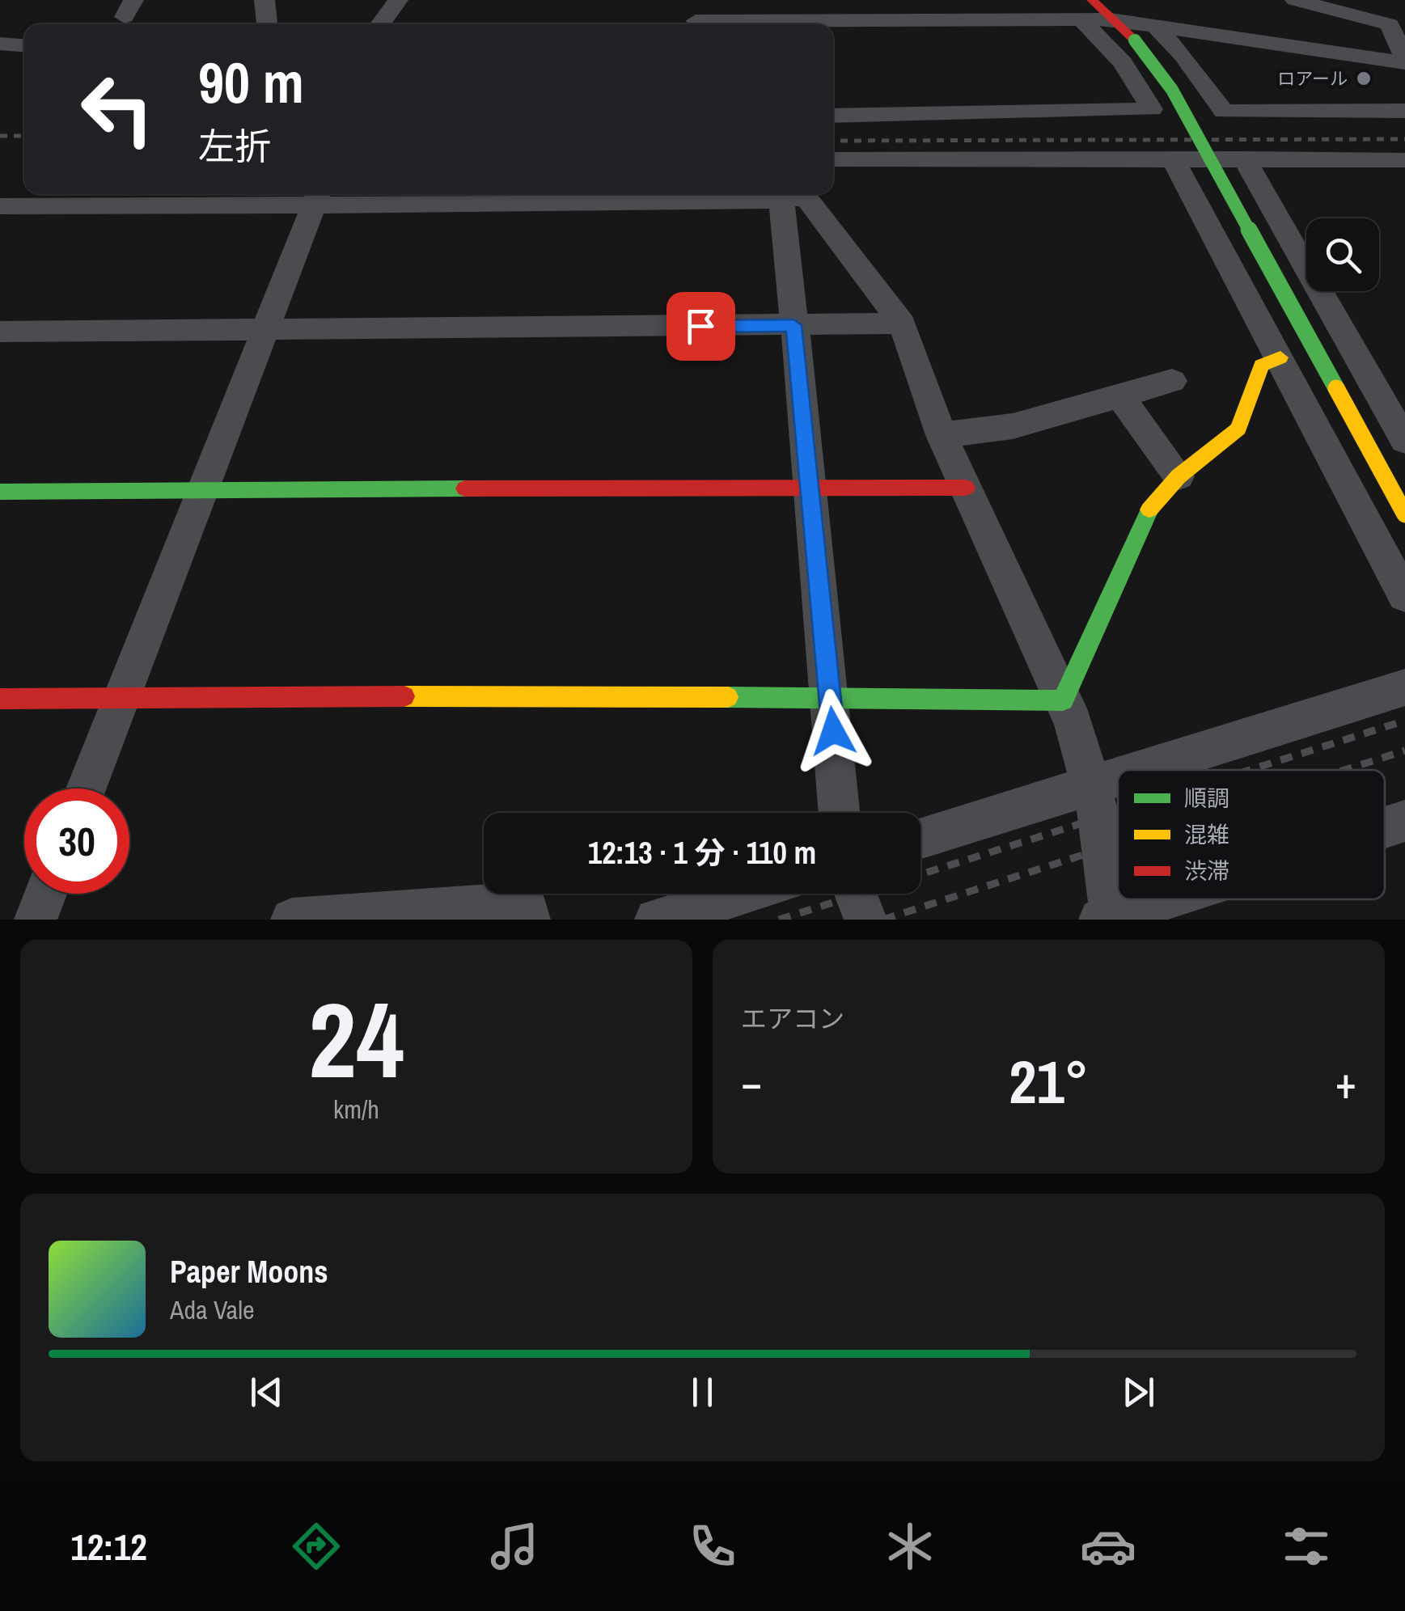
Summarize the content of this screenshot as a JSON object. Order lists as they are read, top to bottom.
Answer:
{
  "places": ["ロアール"],
  "legend": ["順調", "混雑", "渋滞"],
  "page": {
    "turn": ["90 m", "左折"],
    "limit": "30",
    "trip": "12:13 · 1 分 · 110 m",
    "tile": [
      ["24", "km/h"],
      "エアコン"
    ],
    "heat": ["−", "21°", "+"],
    "song": ["Paper Moons", "Ada Vale"],
    "tabs": "12:12"
  }
}
